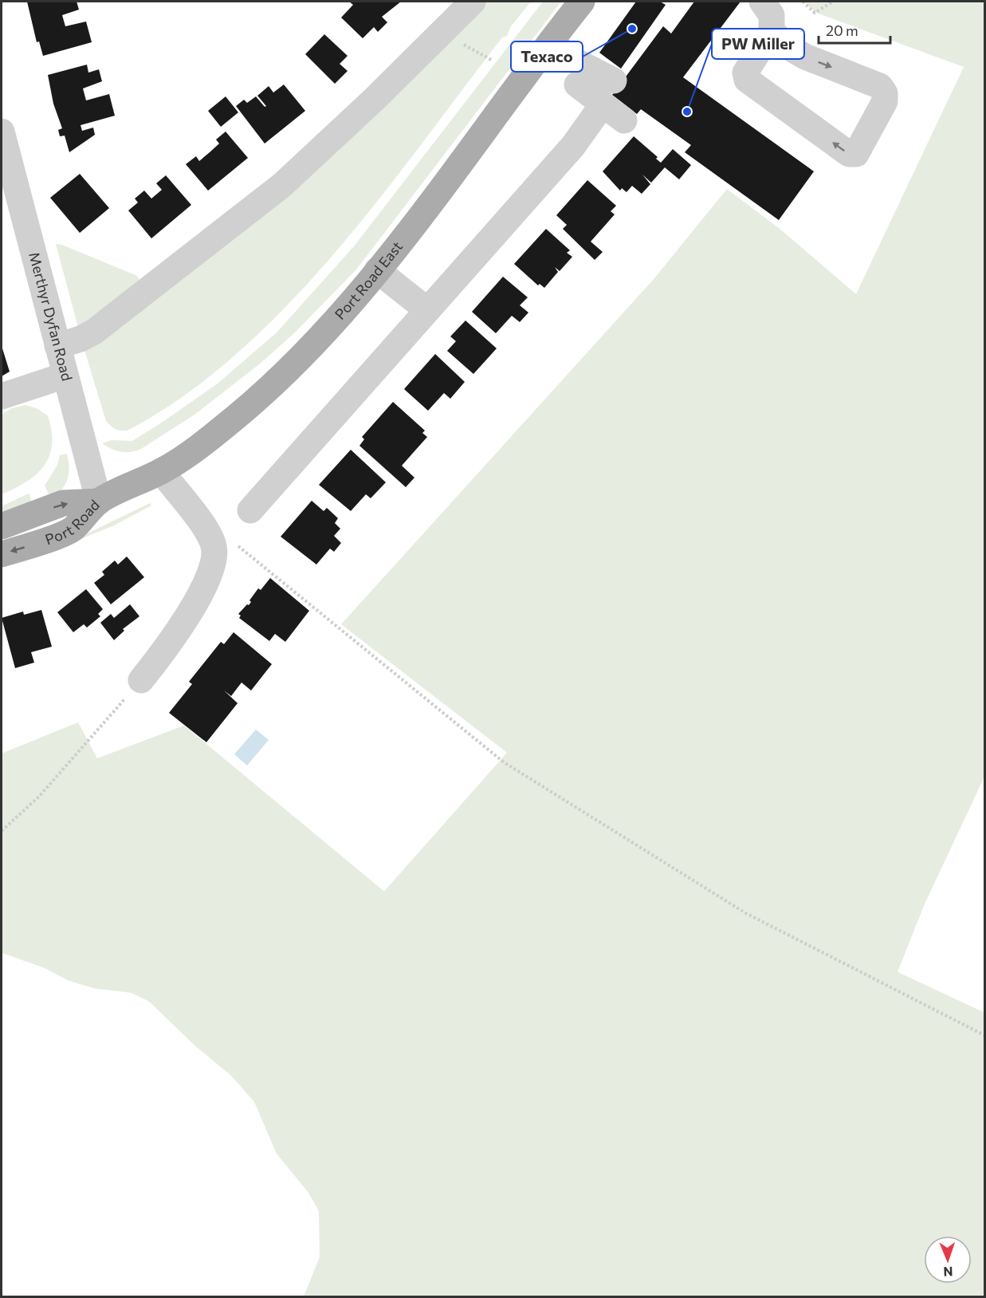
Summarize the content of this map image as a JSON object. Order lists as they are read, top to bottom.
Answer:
{
  "streets": {
    "main road": ["Port Road East", "Port Road"],
    "street": ["Merthyr Dyfan Road"]
  },
  "crossings": [
    ["Port Road East", "Merthyr Dyfan Road"],
    ["Port Road East", "Port Road"],
    ["Merthyr Dyfan Road", "Port Road"]
  ],
  "places": ["Texaco", "PW Miller"],
  "scale_bar": "20 m",
  "north": "bottom"
}
